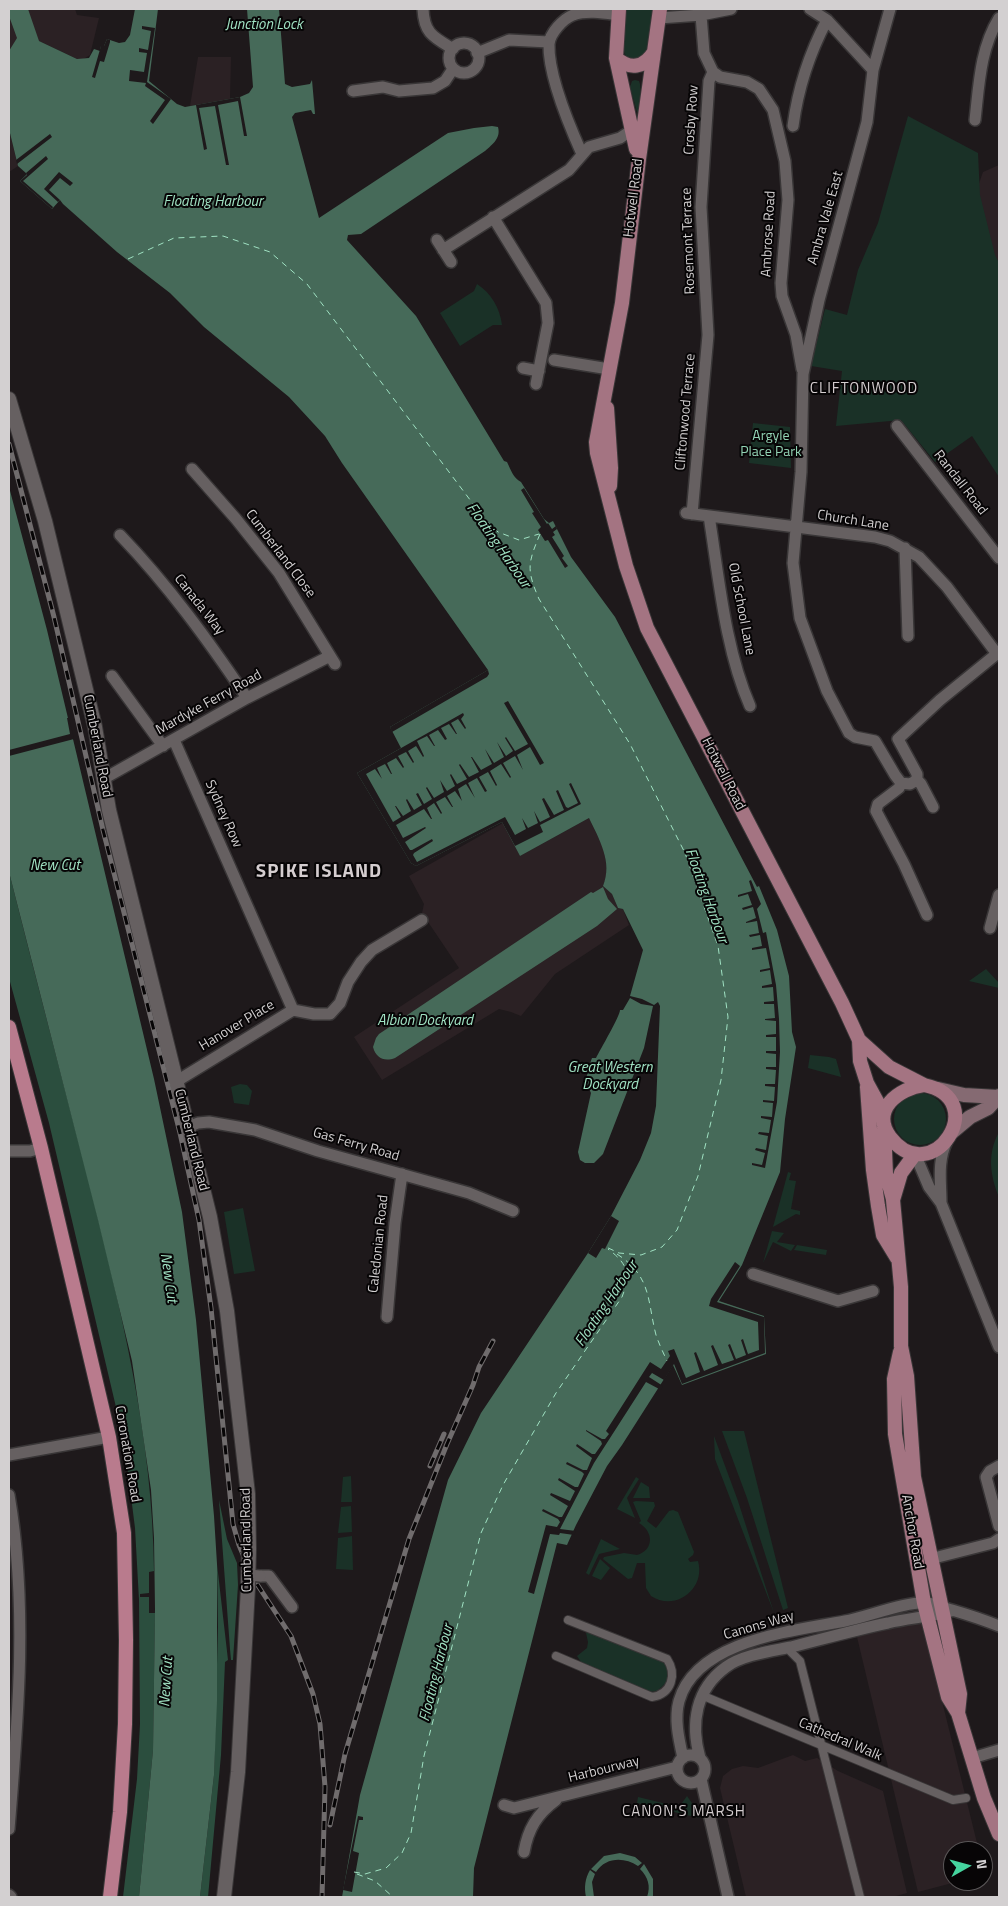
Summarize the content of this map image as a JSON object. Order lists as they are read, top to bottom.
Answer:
{
  "streets": {
    "highway": ["Coronation Road"],
    "main road": ["Hotwell Road", "Anchor Road"],
    "street": [
      "Crosby Row",
      "Ambra Vale East",
      "Ambrose Road",
      "Rosemont Terrace",
      "Cliftonwood Terrace",
      "Randall Road",
      "Church Lane",
      "Cumberland Close",
      "Canada Way",
      "Old School Lane",
      "Mardyke Ferry Road",
      "Cumberland Road",
      "Sydney Row",
      "Hanover Place",
      "Gas Ferry Road",
      "Caledonian Road",
      "Canons Way",
      "Cathedral Walk",
      "Harbourway"
    ]
  },
  "crossings": [
    ["Crosby Row", "Ambrose Road"],
    ["Crosby Row", "Rosemont Terrace"],
    ["Hotwell Road", "Anchor Road"],
    ["Ambra Vale East", "Ambrose Road"],
    ["Rosemont Terrace", "Cliftonwood Terrace"],
    ["Cliftonwood Terrace", "Church Lane"],
    ["Church Lane", "Old School Lane"],
    ["Cumberland Close", "Mardyke Ferry Road"],
    ["Canada Way", "Mardyke Ferry Road"],
    ["Mardyke Ferry Road", "Cumberland Road"],
    ["Mardyke Ferry Road", "Sydney Row"],
    ["Cumberland Road", "Hanover Place"],
    ["Cumberland Road", "Gas Ferry Road"],
    ["Sydney Row", "Hanover Place"],
    ["Gas Ferry Road", "Caledonian Road"],
    ["Anchor Road", "Canons Way"],
    ["Canons Way", "Harbourway"]
  ],
  "districts": ["CLIFTONWOOD", "SPIKE ISLAND", "CANON'S MARSH"],
  "water": [
    "Junction Lock",
    "Floating Harbour",
    "New Cut",
    "Albion Dockyard",
    "Great Western Dockyard"
  ],
  "parks": ["Argyle Place Park"],
  "north": "right"
}
